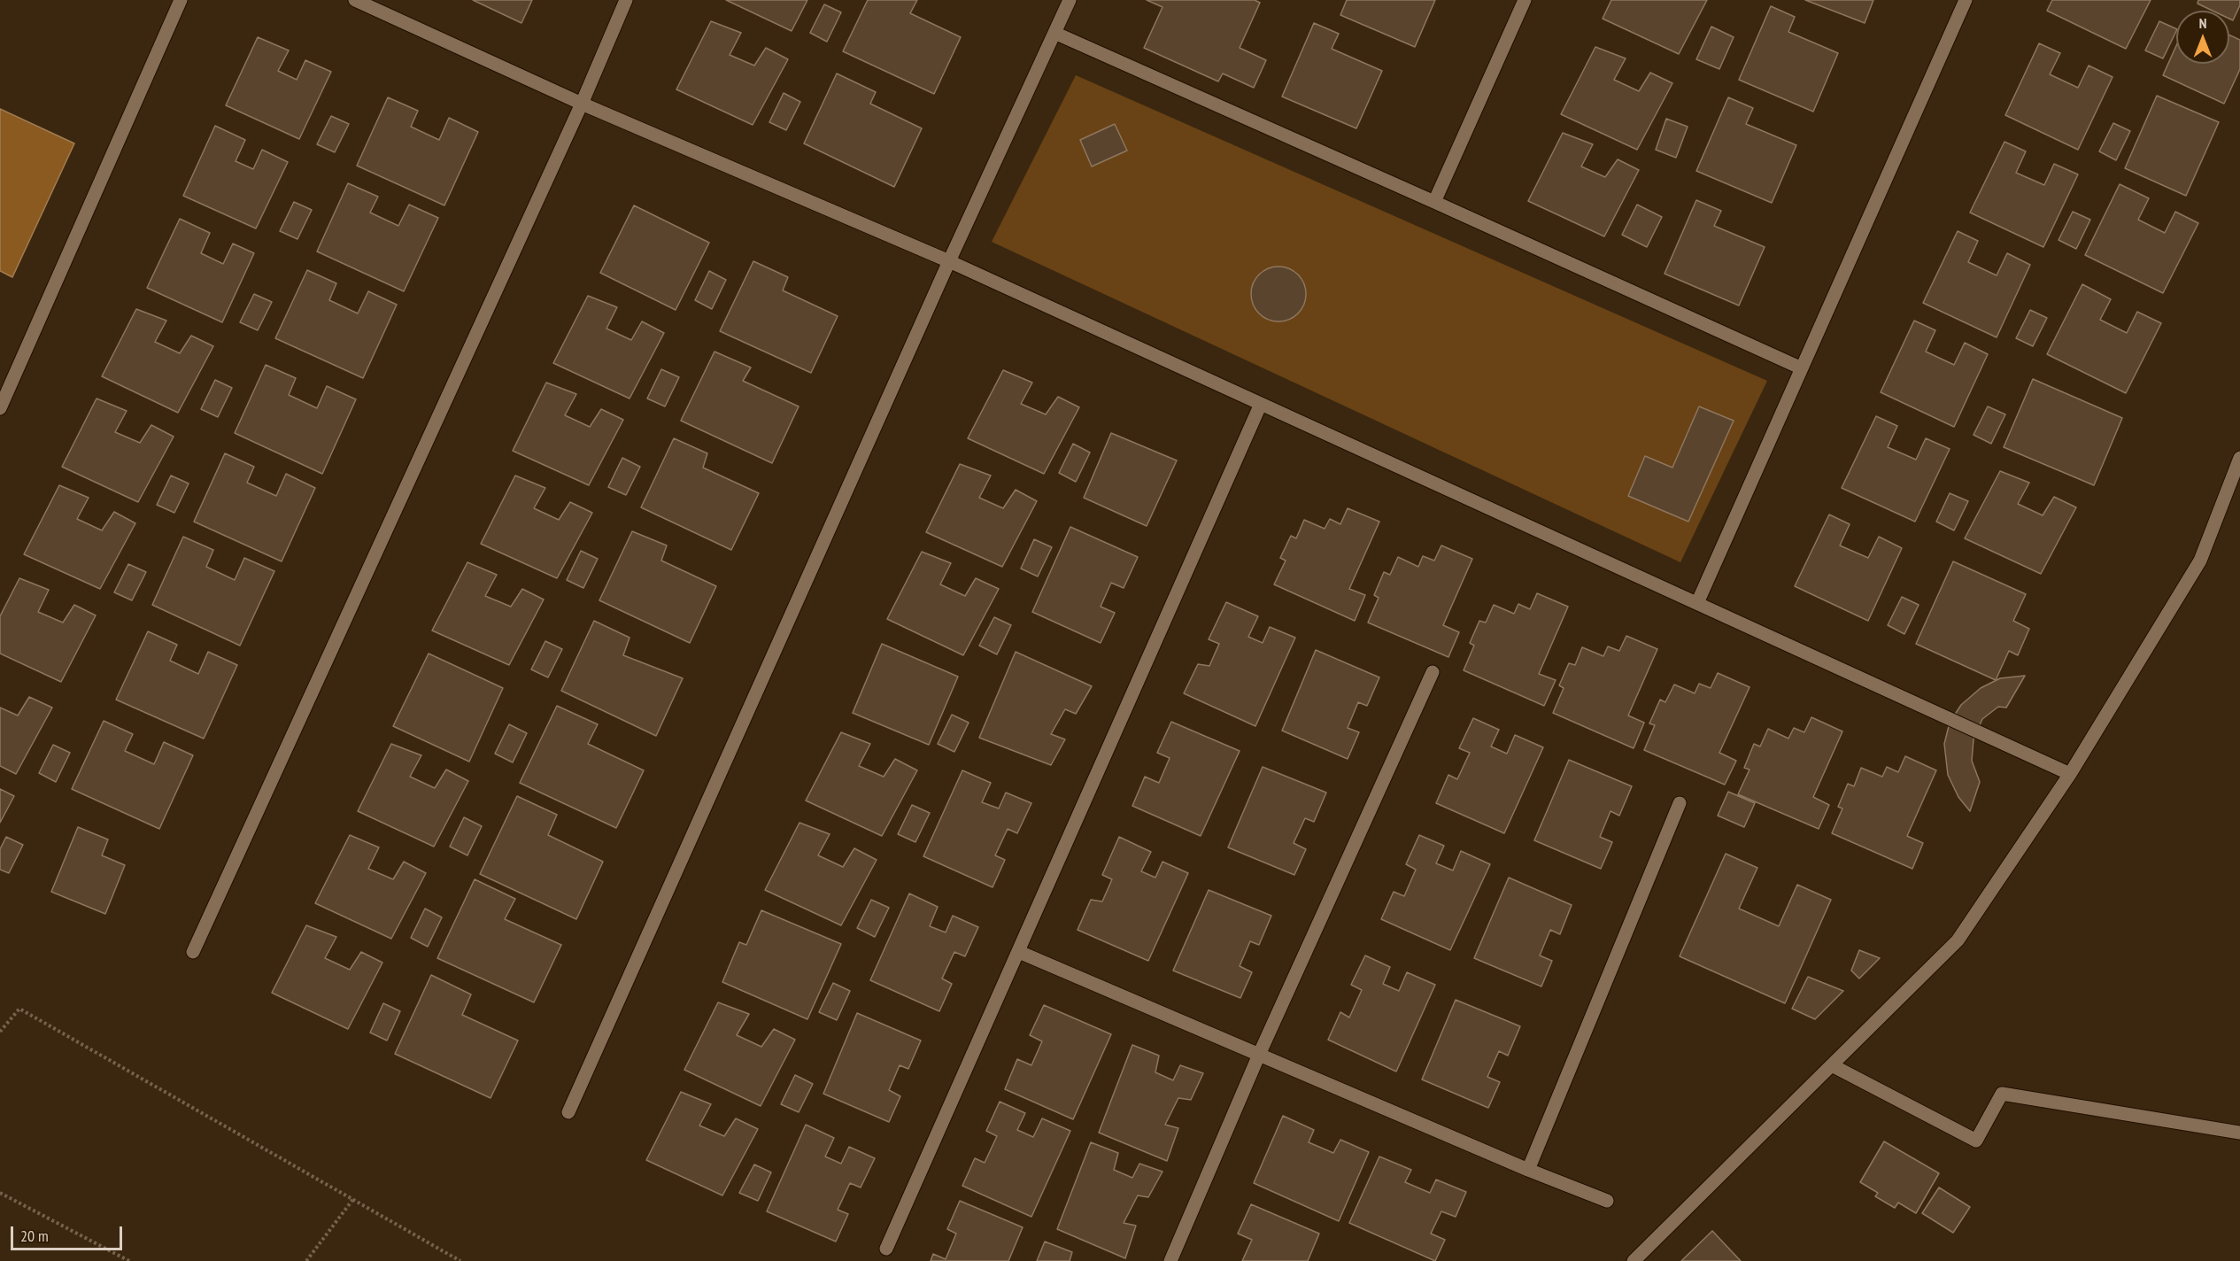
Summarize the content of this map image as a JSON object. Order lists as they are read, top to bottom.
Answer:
{
  "scale_bar": "20 m",
  "north": "top"
}
